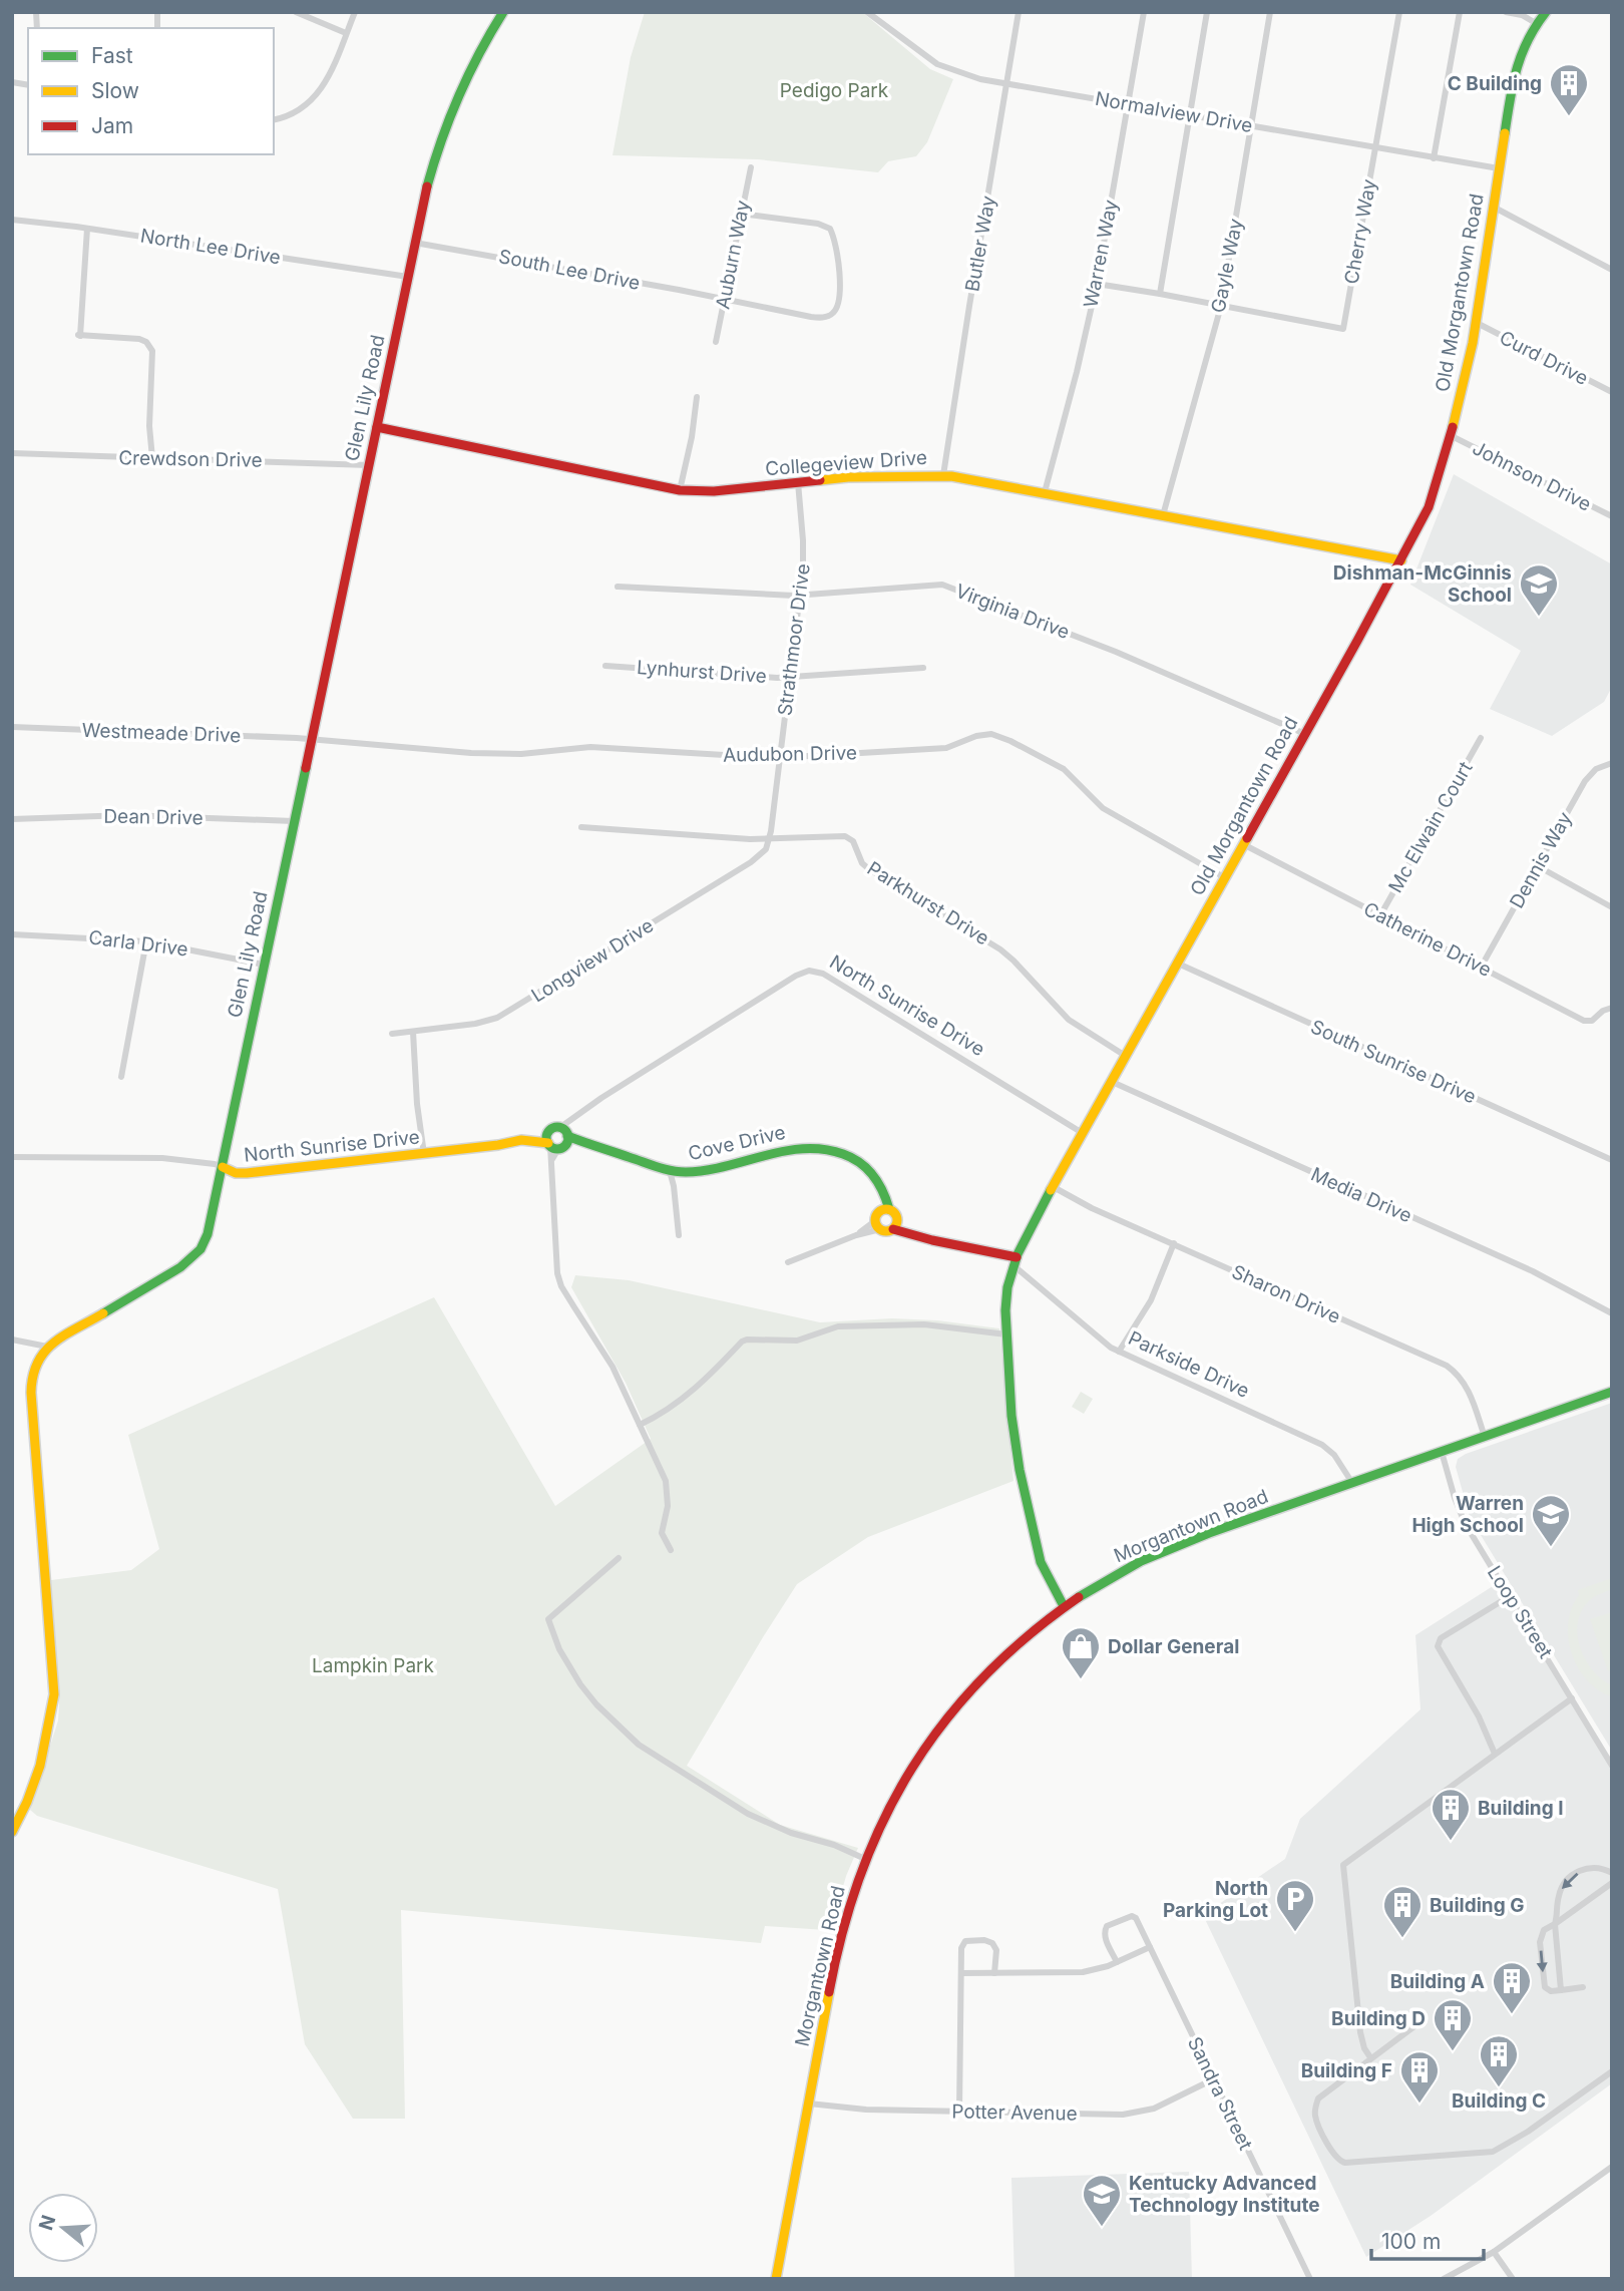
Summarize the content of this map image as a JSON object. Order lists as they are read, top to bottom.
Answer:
{
  "streets": {
    "street": [
      "Normalview Drive",
      "Cherry Way",
      "Butler Way",
      "North Lee Drive",
      "Warren Way",
      "Auburn Way",
      "Gayle Way",
      "South Lee Drive",
      "Old Morgantown Road",
      "Curd Drive",
      "Glen Lily Road",
      "Crewdson Drive",
      "Collegeview Drive",
      "Johnson Drive",
      "Virginia Drive",
      "Strathmoor Drive",
      "Lynhurst Drive",
      "Westmeade Drive",
      "Audubon Drive",
      "Dean Drive",
      "Mc Elwain Court",
      "Dennis Way",
      "Parkhurst Drive",
      "Catherine Drive",
      "Carla Drive",
      "Longview Drive",
      "North Sunrise Drive",
      "South Sunrise Drive",
      "Cove Drive",
      "Media Drive",
      "Sharon Drive",
      "Parkside Drive",
      "Morgantown Road",
      "Loop Street",
      "Sandra Street",
      "Potter Avenue"
    ]
  },
  "crossings": [
    ["Normalview Drive", "Cherry Way"],
    ["Normalview Drive", "Butler Way"],
    ["Normalview Drive", "Warren Way"],
    ["Normalview Drive", "Gayle Way"],
    ["Normalview Drive", "Old Morgantown Road"],
    ["Cherry Way", "Gayle Way"],
    ["Butler Way", "Collegeview Drive"],
    ["North Lee Drive", "Glen Lily Road"],
    ["Warren Way", "Collegeview Drive"],
    ["Auburn Way", "South Lee Drive"],
    ["Gayle Way", "Collegeview Drive"],
    ["South Lee Drive", "Glen Lily Road"],
    ["Old Morgantown Road", "Curd Drive"],
    ["Old Morgantown Road", "Collegeview Drive"],
    ["Old Morgantown Road", "Johnson Drive"],
    ["Old Morgantown Road", "Virginia Drive"],
    ["Old Morgantown Road", "Audubon Drive"],
    ["Old Morgantown Road", "Parkhurst Drive"],
    ["Old Morgantown Road", "Catherine Drive"],
    ["Old Morgantown Road", "North Sunrise Drive"],
    ["Old Morgantown Road", "South Sunrise Drive"],
    ["Old Morgantown Road", "Media Drive"],
    ["Old Morgantown Road", "Sharon Drive"],
    ["Old Morgantown Road", "Parkside Drive"],
    ["Old Morgantown Road", "Morgantown Road"],
    ["Glen Lily Road", "Crewdson Drive"],
    ["Glen Lily Road", "Collegeview Drive"],
    ["Glen Lily Road", "Westmeade Drive"],
    ["Glen Lily Road", "Audubon Drive"],
    ["Glen Lily Road", "Dean Drive"],
    ["Glen Lily Road", "Carla Drive"],
    ["Glen Lily Road", "North Sunrise Drive"],
    ["Collegeview Drive", "Strathmoor Drive"],
    ["Virginia Drive", "Strathmoor Drive"],
    ["Strathmoor Drive", "Lynhurst Drive"],
    ["Strathmoor Drive", "Audubon Drive"],
    ["Strathmoor Drive", "Parkhurst Drive"],
    ["Strathmoor Drive", "Longview Drive"],
    ["Westmeade Drive", "Audubon Drive"],
    ["Mc Elwain Court", "Catherine Drive"],
    ["Dennis Way", "Catherine Drive"],
    ["Parkhurst Drive", "Longview Drive"],
    ["North Sunrise Drive", "Cove Drive"],
    ["Cove Drive", "Parkside Drive"],
    ["Sharon Drive", "Morgantown Road"],
    ["Parkside Drive", "Morgantown Road"],
    ["Morgantown Road", "Loop Street"],
    ["Morgantown Road", "Potter Avenue"],
    ["Sandra Street", "Potter Avenue"]
  ],
  "parks": ["Pedigo Park", "Lampkin Park"],
  "places": {
    "building": [
      "C Building",
      "Building I",
      "Building G",
      "Building A",
      "Building D",
      "Building C",
      "Building F"
    ],
    "school or university": ["Dishman-McGinnis School", "Warren High School", "Kentucky Advanced Technology Institute"],
    "shop": ["Dollar General"],
    "parking": ["North Parking Lot"]
  },
  "legend": ["Fast", "Slow", "Jam"],
  "scale_bar": "100 m",
  "north": "left"
}
